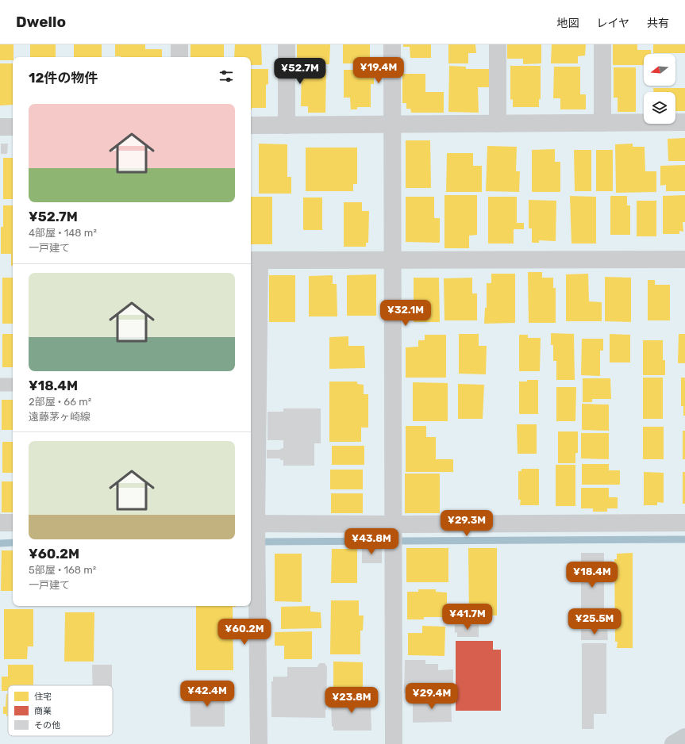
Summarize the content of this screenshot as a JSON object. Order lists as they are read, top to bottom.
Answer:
{
  "legend": ["住宅", "商業", "その他"],
  "north": "left",
  "page": {
    "header": "Dwello",
    "nav": ["地図", "レイヤ", "共有"],
    "price": [
      "¥19.4M",
      "¥52.7M",
      "¥32.1M",
      "¥29.3M",
      "¥43.8M",
      "¥18.4M",
      "¥41.7M",
      "¥25.5M",
      "¥60.2M",
      "¥42.4M",
      "¥29.4M",
      "¥23.8M"
    ],
    "heading": "12件の物件",
    "list": [
      {
        "name": "¥52.7M",
        "note": "4部屋 · 148 m² · 一戸建て"
      },
      {
        "name": "¥18.4M",
        "note": "2部屋 · 66 m² · 遠藤茅ヶ崎線"
      },
      {
        "name": "¥60.2M",
        "note": "5部屋 · 168 m² · 一戸建て"
      }
    ]
  }
}
